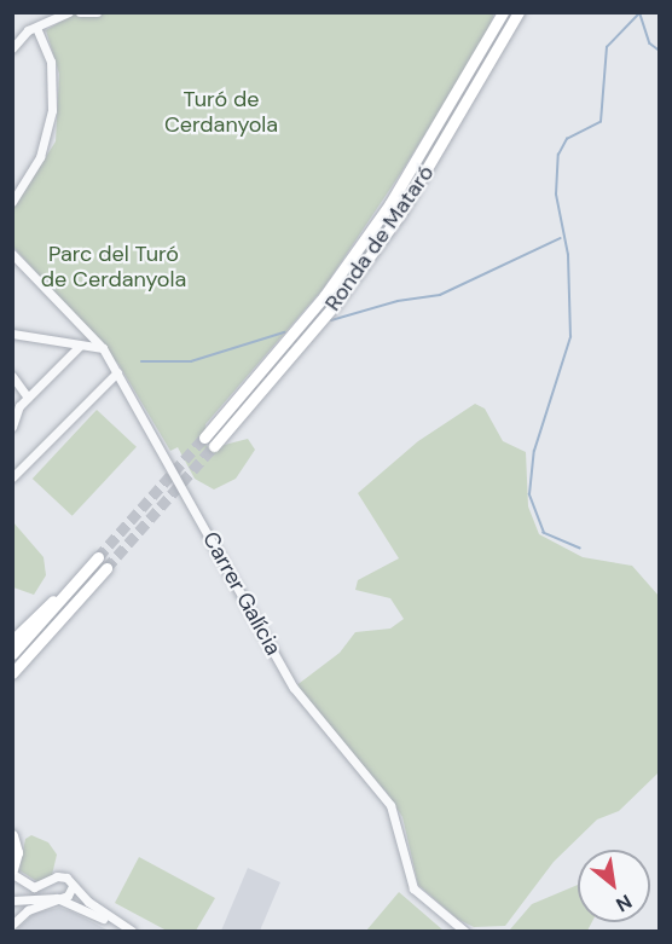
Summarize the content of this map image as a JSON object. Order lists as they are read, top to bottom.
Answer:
{
  "streets": {
    "highway": ["Ronda de Mataró"],
    "street": ["Carrer Galícia"]
  },
  "parks": ["Turó de Cerdanyola", "Parc del Turó de Cerdanyola"],
  "north": "bottom right"
}
